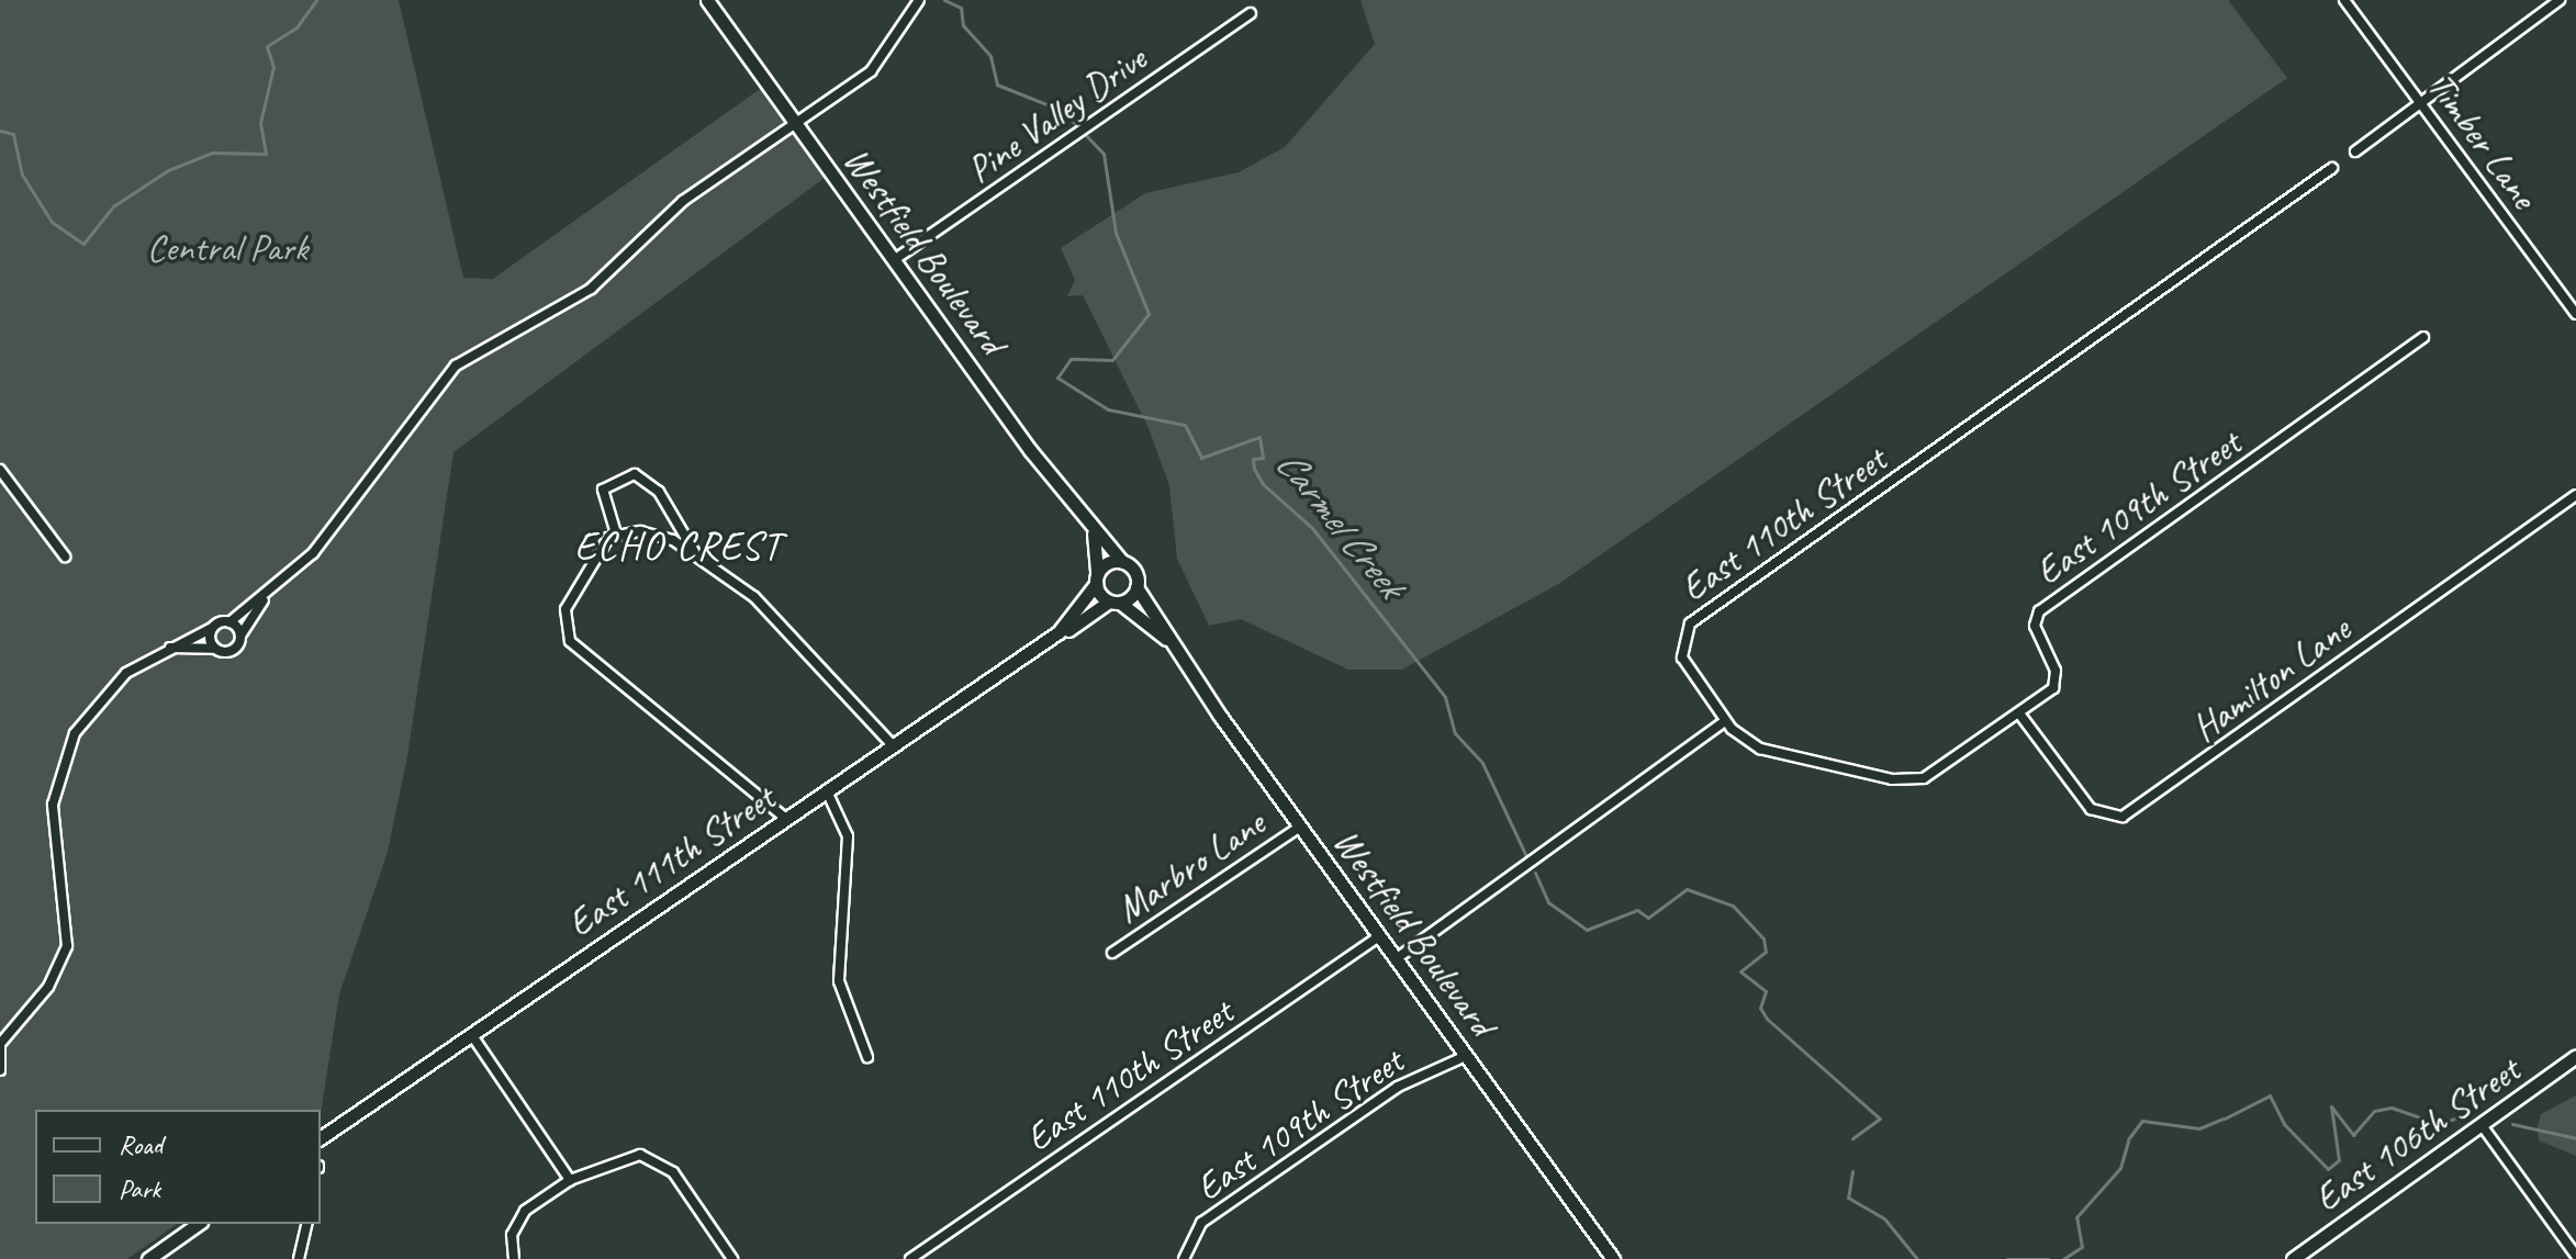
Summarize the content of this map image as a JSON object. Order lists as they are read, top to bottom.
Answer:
{
  "streets": {
    "main road": ["Westfield Boulevard", "East 111th Street", "East 106th Street"],
    "street": [
      "Pine Valley Drive",
      "Timber Lane",
      "East 109th Street",
      "East 110th Street",
      "Hamilton Lane",
      "Marbro Lane"
    ]
  },
  "crossings": [
    ["Pine Valley Drive", "Westfield Boulevard"],
    ["Westfield Boulevard", "East 109th Street"],
    ["Westfield Boulevard", "East 110th Street"],
    ["Westfield Boulevard", "East 111th Street"],
    ["Westfield Boulevard", "Marbro Lane"],
    ["East 109th Street", "East 110th Street"],
    ["East 109th Street", "Hamilton Lane"]
  ],
  "districts": ["ECHO CREST"],
  "water": ["Carmel Creek"],
  "parks": ["Central Park"],
  "legend": ["Road", "Park"]
}
